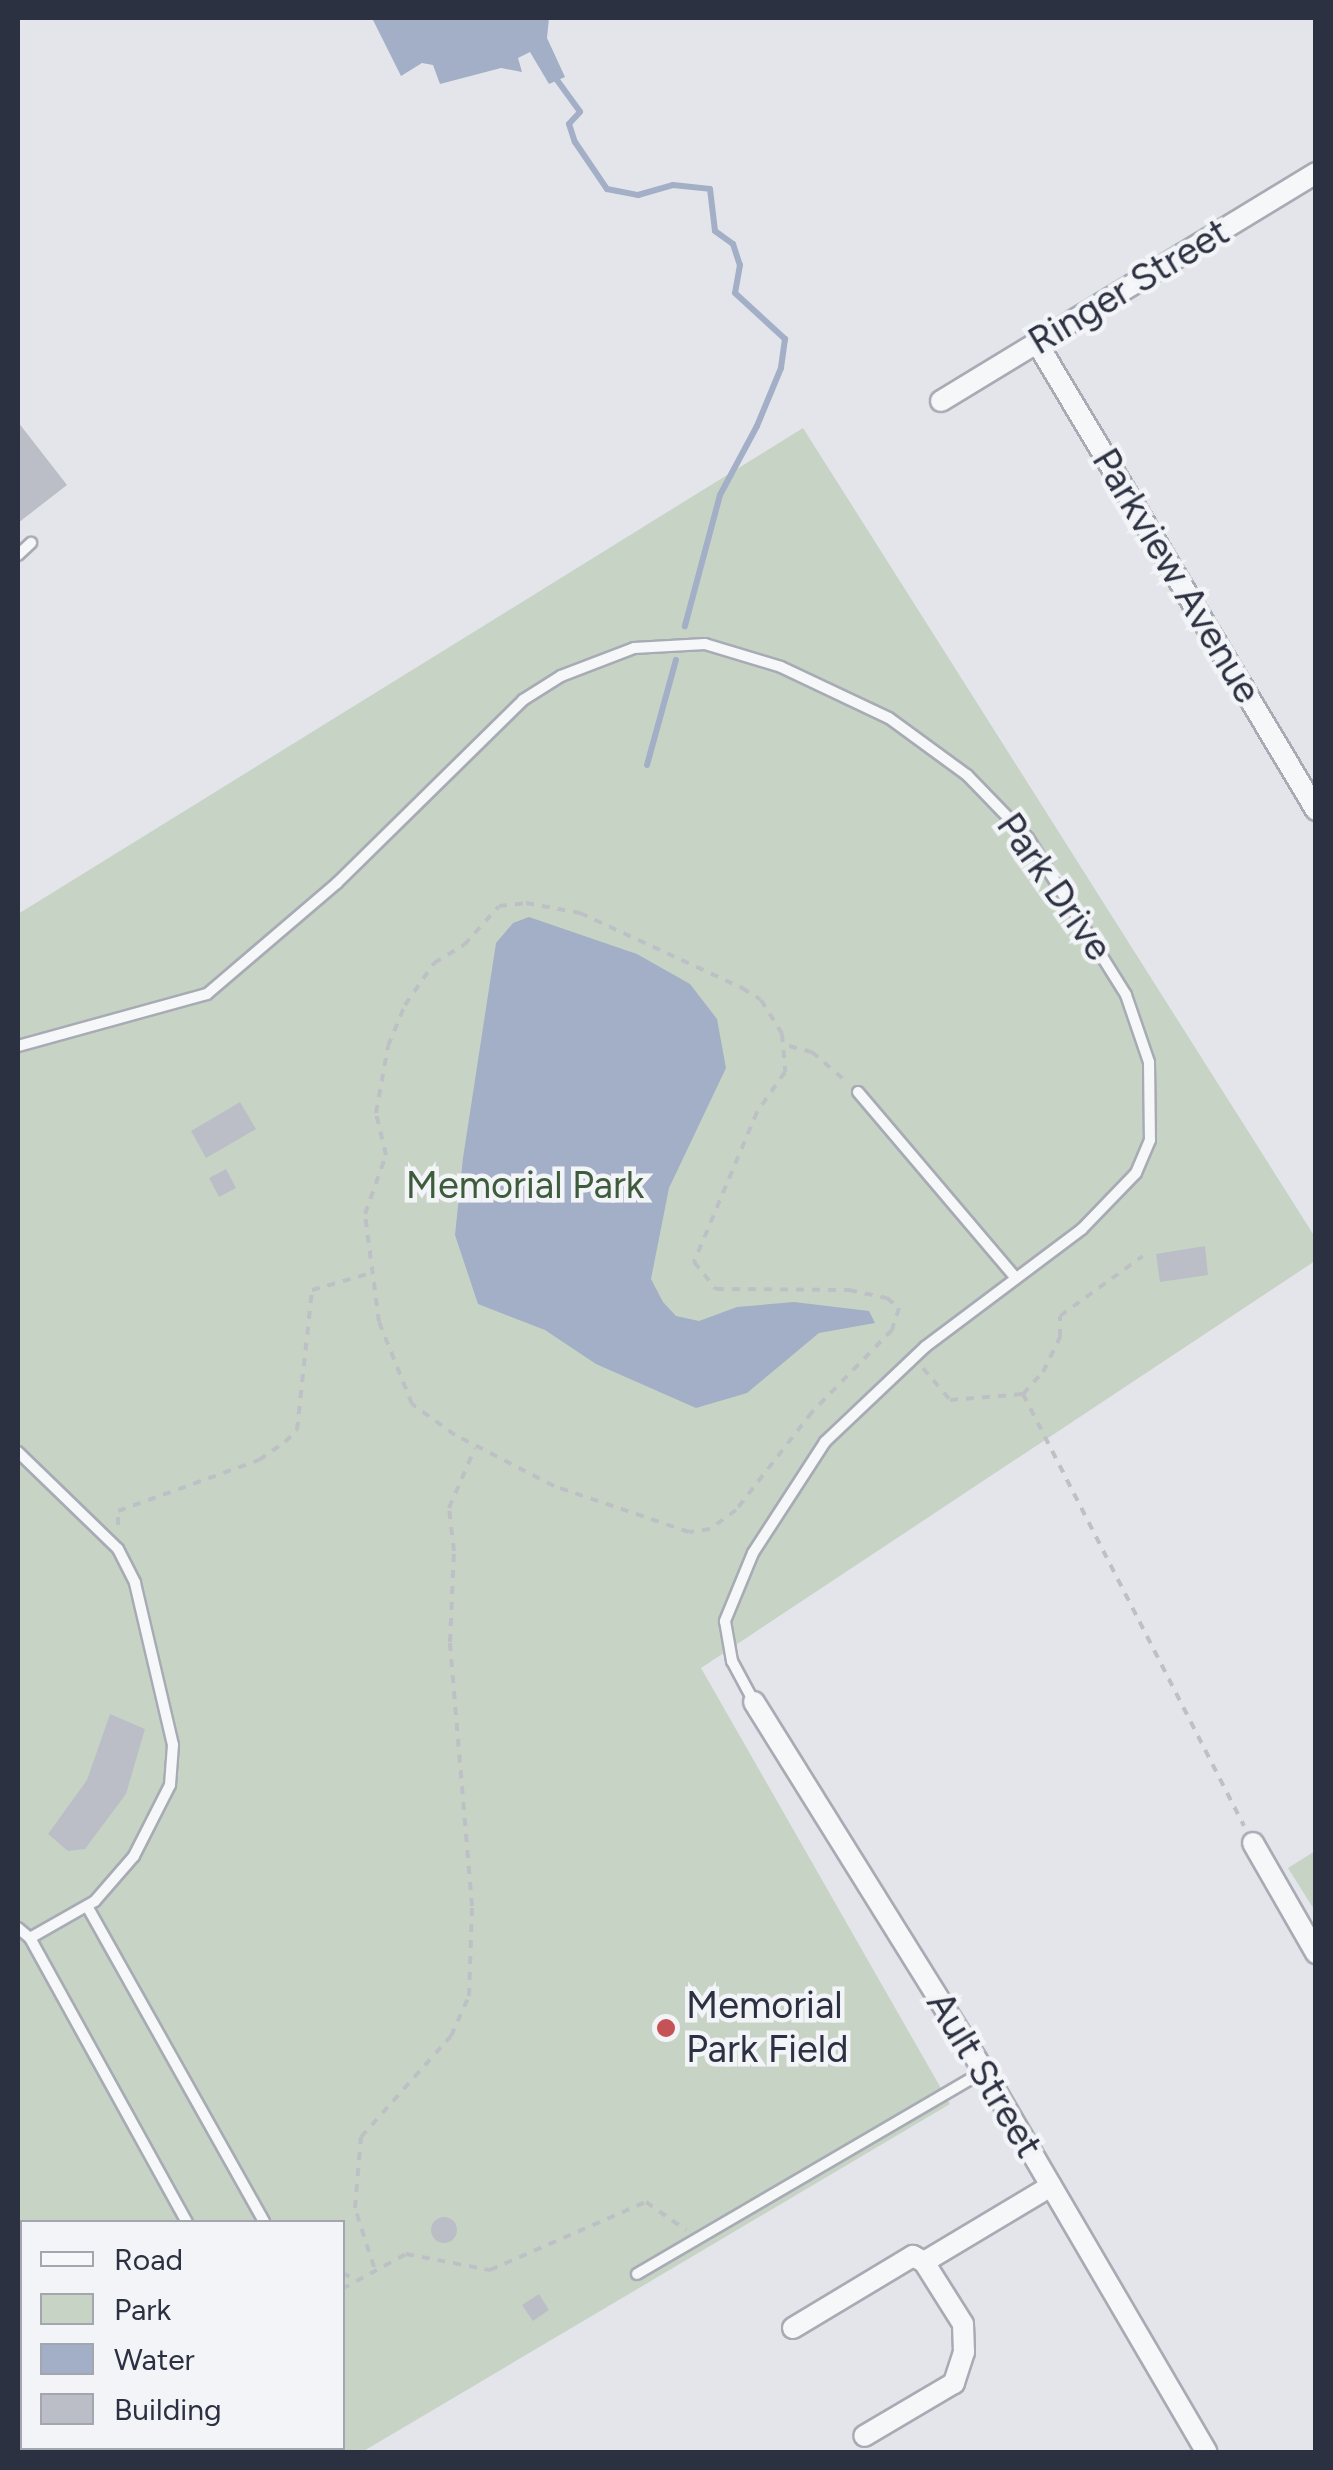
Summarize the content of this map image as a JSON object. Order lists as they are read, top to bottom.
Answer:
{
  "streets": {
    "street": ["Ringer Street", "Parkview Avenue", "Ault Street"],
    "lane": ["Park Drive"]
  },
  "crossings": [
    ["Ringer Street", "Parkview Avenue"],
    ["Park Drive", "Ault Street"]
  ],
  "parks": ["Memorial Park"],
  "places": ["Memorial Park Field"],
  "legend": [
    "Road",
    "Park",
    "Water",
    "Building"
  ]
}
